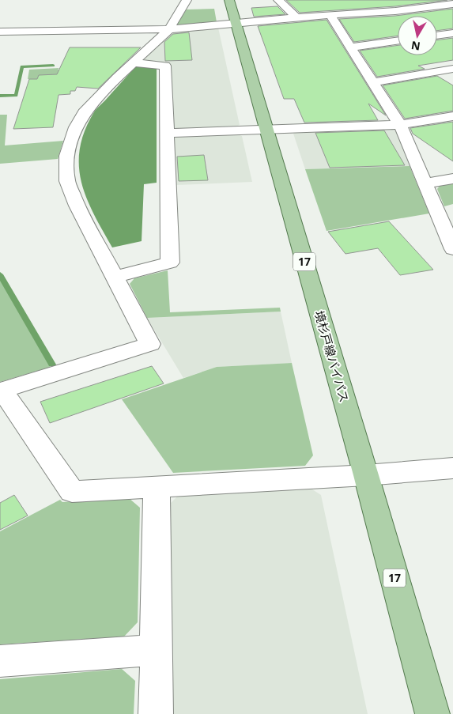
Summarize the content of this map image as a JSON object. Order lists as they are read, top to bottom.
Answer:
{
  "streets": {
    "main road": ["17", "境杉戸線バイパス"]
  },
  "north": "bottom"
}
